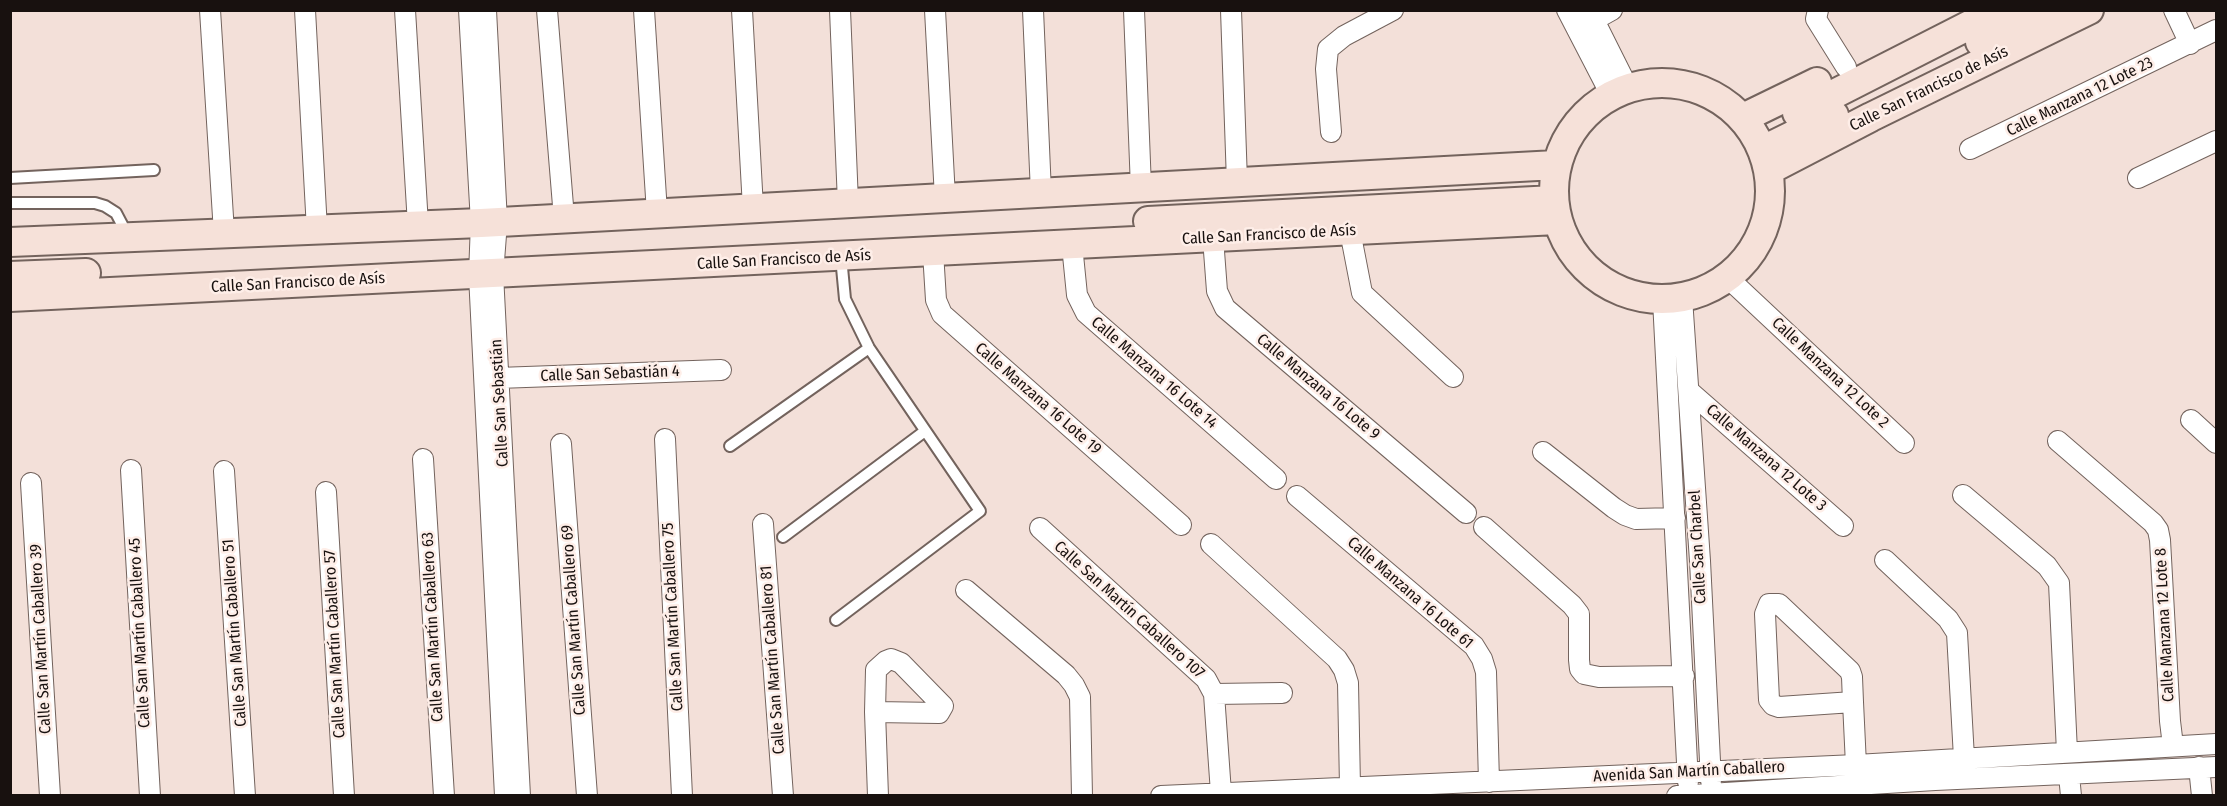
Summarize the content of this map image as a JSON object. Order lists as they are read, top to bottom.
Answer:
{
  "streets": {
    "street": [
      "Calle San Francisco de Asís",
      "Calle Manzana 12 Lote 23",
      "Calle Manzana 16 Lote 14",
      "Calle Manzana 12 Lote 2",
      "Calle San Sebastián 4",
      "Calle Manzana 16 Lote 9",
      "Calle Manzana 16 Lote 19",
      "Calle San Sebastián",
      "Calle Manzana 12 Lote 3",
      "Calle San Charbel",
      "Calle Manzana 16 Lote 61",
      "Calle San Martín Caballero 107",
      "Calle San Martín Caballero 75",
      "Calle San Martín Caballero 69",
      "Calle Manzana 12 Lote 8",
      "Calle San Martín Caballero 63",
      "Calle San Martín Caballero 45",
      "Calle San Martín Caballero 51",
      "Calle San Martín Caballero 39",
      "Calle San Martín Caballero 57",
      "Calle San Martín Caballero 81",
      "Avenida San Martín Caballero"
    ]
  },
  "crossings": [
    ["Calle San Francisco de Asís", "Calle Manzana 16 Lote 14"],
    ["Calle San Francisco de Asís", "Calle Manzana 16 Lote 9"],
    ["Calle San Francisco de Asís", "Calle Manzana 16 Lote 19"],
    ["Calle San Francisco de Asís", "Calle San Sebastián"],
    ["Calle San Sebastián 4", "Calle San Sebastián"],
    ["Calle Manzana 12 Lote 3", "Calle San Charbel"],
    ["Calle San Charbel", "Avenida San Martín Caballero"],
    ["Calle Manzana 16 Lote 61", "Avenida San Martín Caballero"],
    ["Calle San Martín Caballero 107", "Avenida San Martín Caballero"],
    ["Calle Manzana 12 Lote 8", "Avenida San Martín Caballero"]
  ]
}
